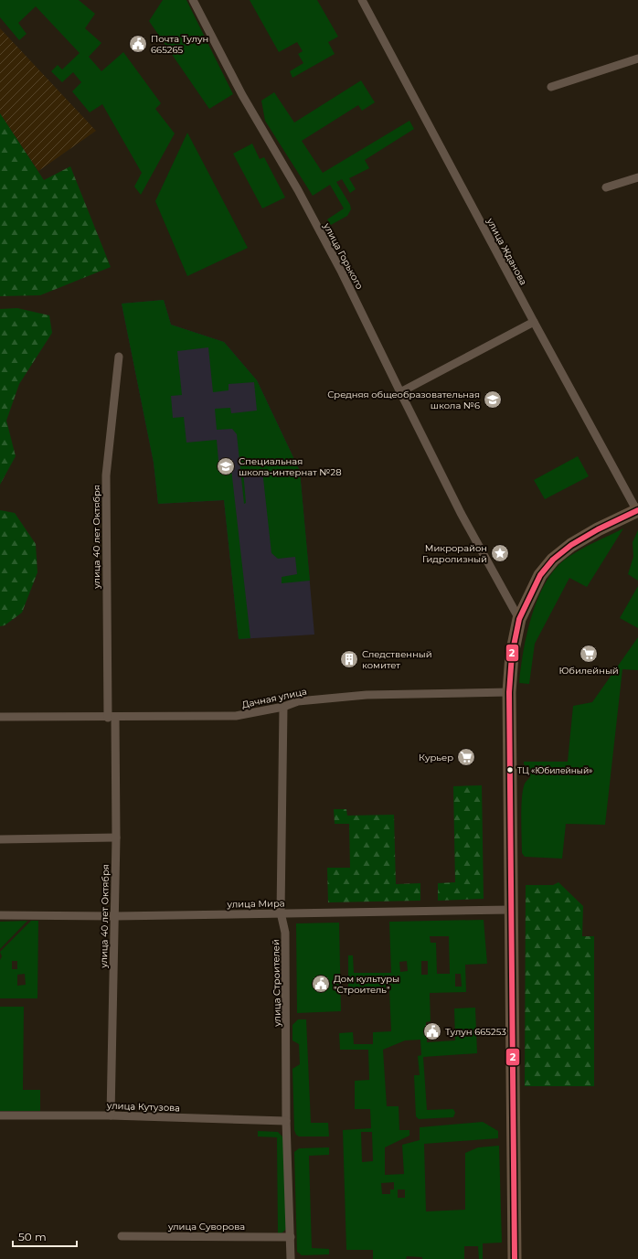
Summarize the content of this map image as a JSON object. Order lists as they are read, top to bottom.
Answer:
{
  "streets": {
    "street": [
      "улица Жданова",
      "улица Горького",
      "улица 40 лет Октября",
      "Дачная улица",
      "улица Мира",
      "улица Строителей",
      "улица Кутузова",
      "улица Суворова"
    ]
  },
  "crossings": [
    ["улица 40 лет Октября", "Дачная улица"],
    ["улица 40 лет Октября", "улица Мира"],
    ["улица 40 лет Октября", "улица Кутузова"],
    ["Дачная улица", "улица Строителей"],
    ["улица Мира", "улица Строителей"],
    ["улица Строителей", "улица Кутузова"],
    ["улица Строителей", "улица Суворова"]
  ],
  "places": {
    "public building": ["Почта Тулун 665265", "Дом культуры \"Строитель\"", "Тулун 665253"],
    "school or university": ["Средняя общеобразовательная школа №6", "Специальная школа-интернат №28"],
    "place": ["Микрорайон Гидролизный"],
    "supermarket": ["Юбилейный", "Курьер"],
    "building": ["Следственный комитет"],
    "other": ["ТЦ «Юбилейный»"]
  },
  "lines": ["transit line 2"],
  "scale_bar": "50 m"
}
